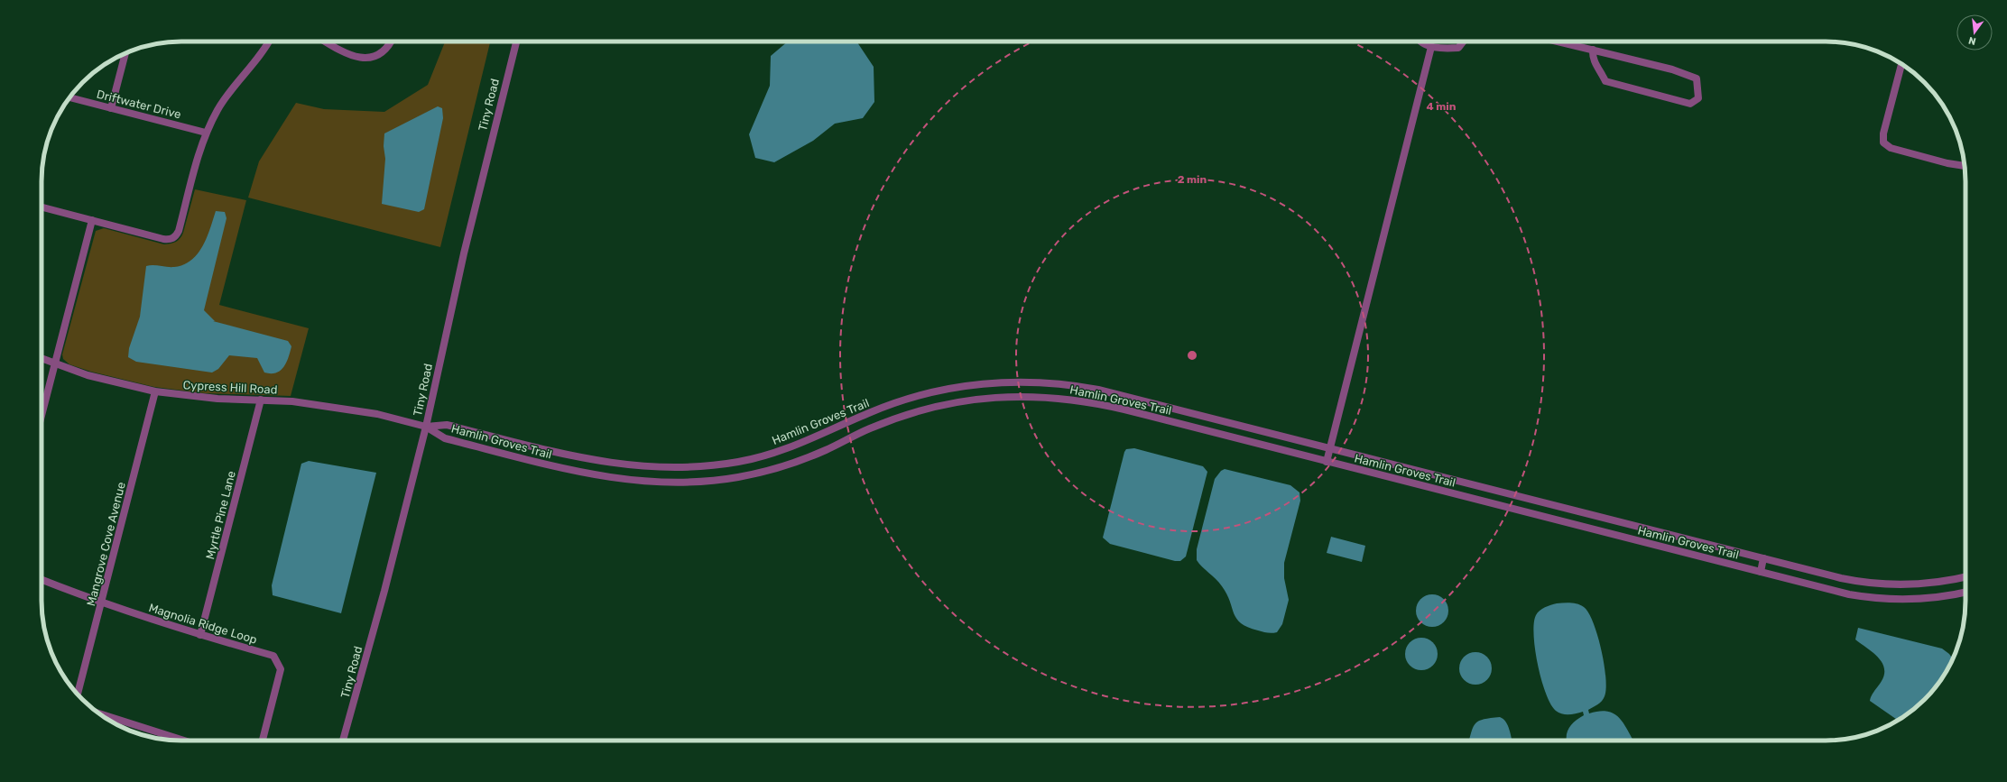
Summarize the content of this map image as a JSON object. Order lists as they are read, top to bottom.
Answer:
{
  "streets": {
    "street": [
      "Driftwater Drive",
      "Tiny Road",
      "Cypress Hill Road",
      "Hamlin Groves Trail",
      "Myrtle Pine Lane",
      "Mangrove Cove Avenue",
      "Magnolia Ridge Loop"
    ]
  },
  "crossings": [
    ["Tiny Road", "Cypress Hill Road"],
    ["Tiny Road", "Hamlin Groves Trail"],
    ["Cypress Hill Road", "Hamlin Groves Trail"],
    ["Cypress Hill Road", "Myrtle Pine Lane"],
    ["Cypress Hill Road", "Mangrove Cove Avenue"],
    ["Myrtle Pine Lane", "Magnolia Ridge Loop"],
    ["Mangrove Cove Avenue", "Magnolia Ridge Loop"]
  ],
  "north": "bottom",
  "rings": ["4 min", "2 min"]
}
